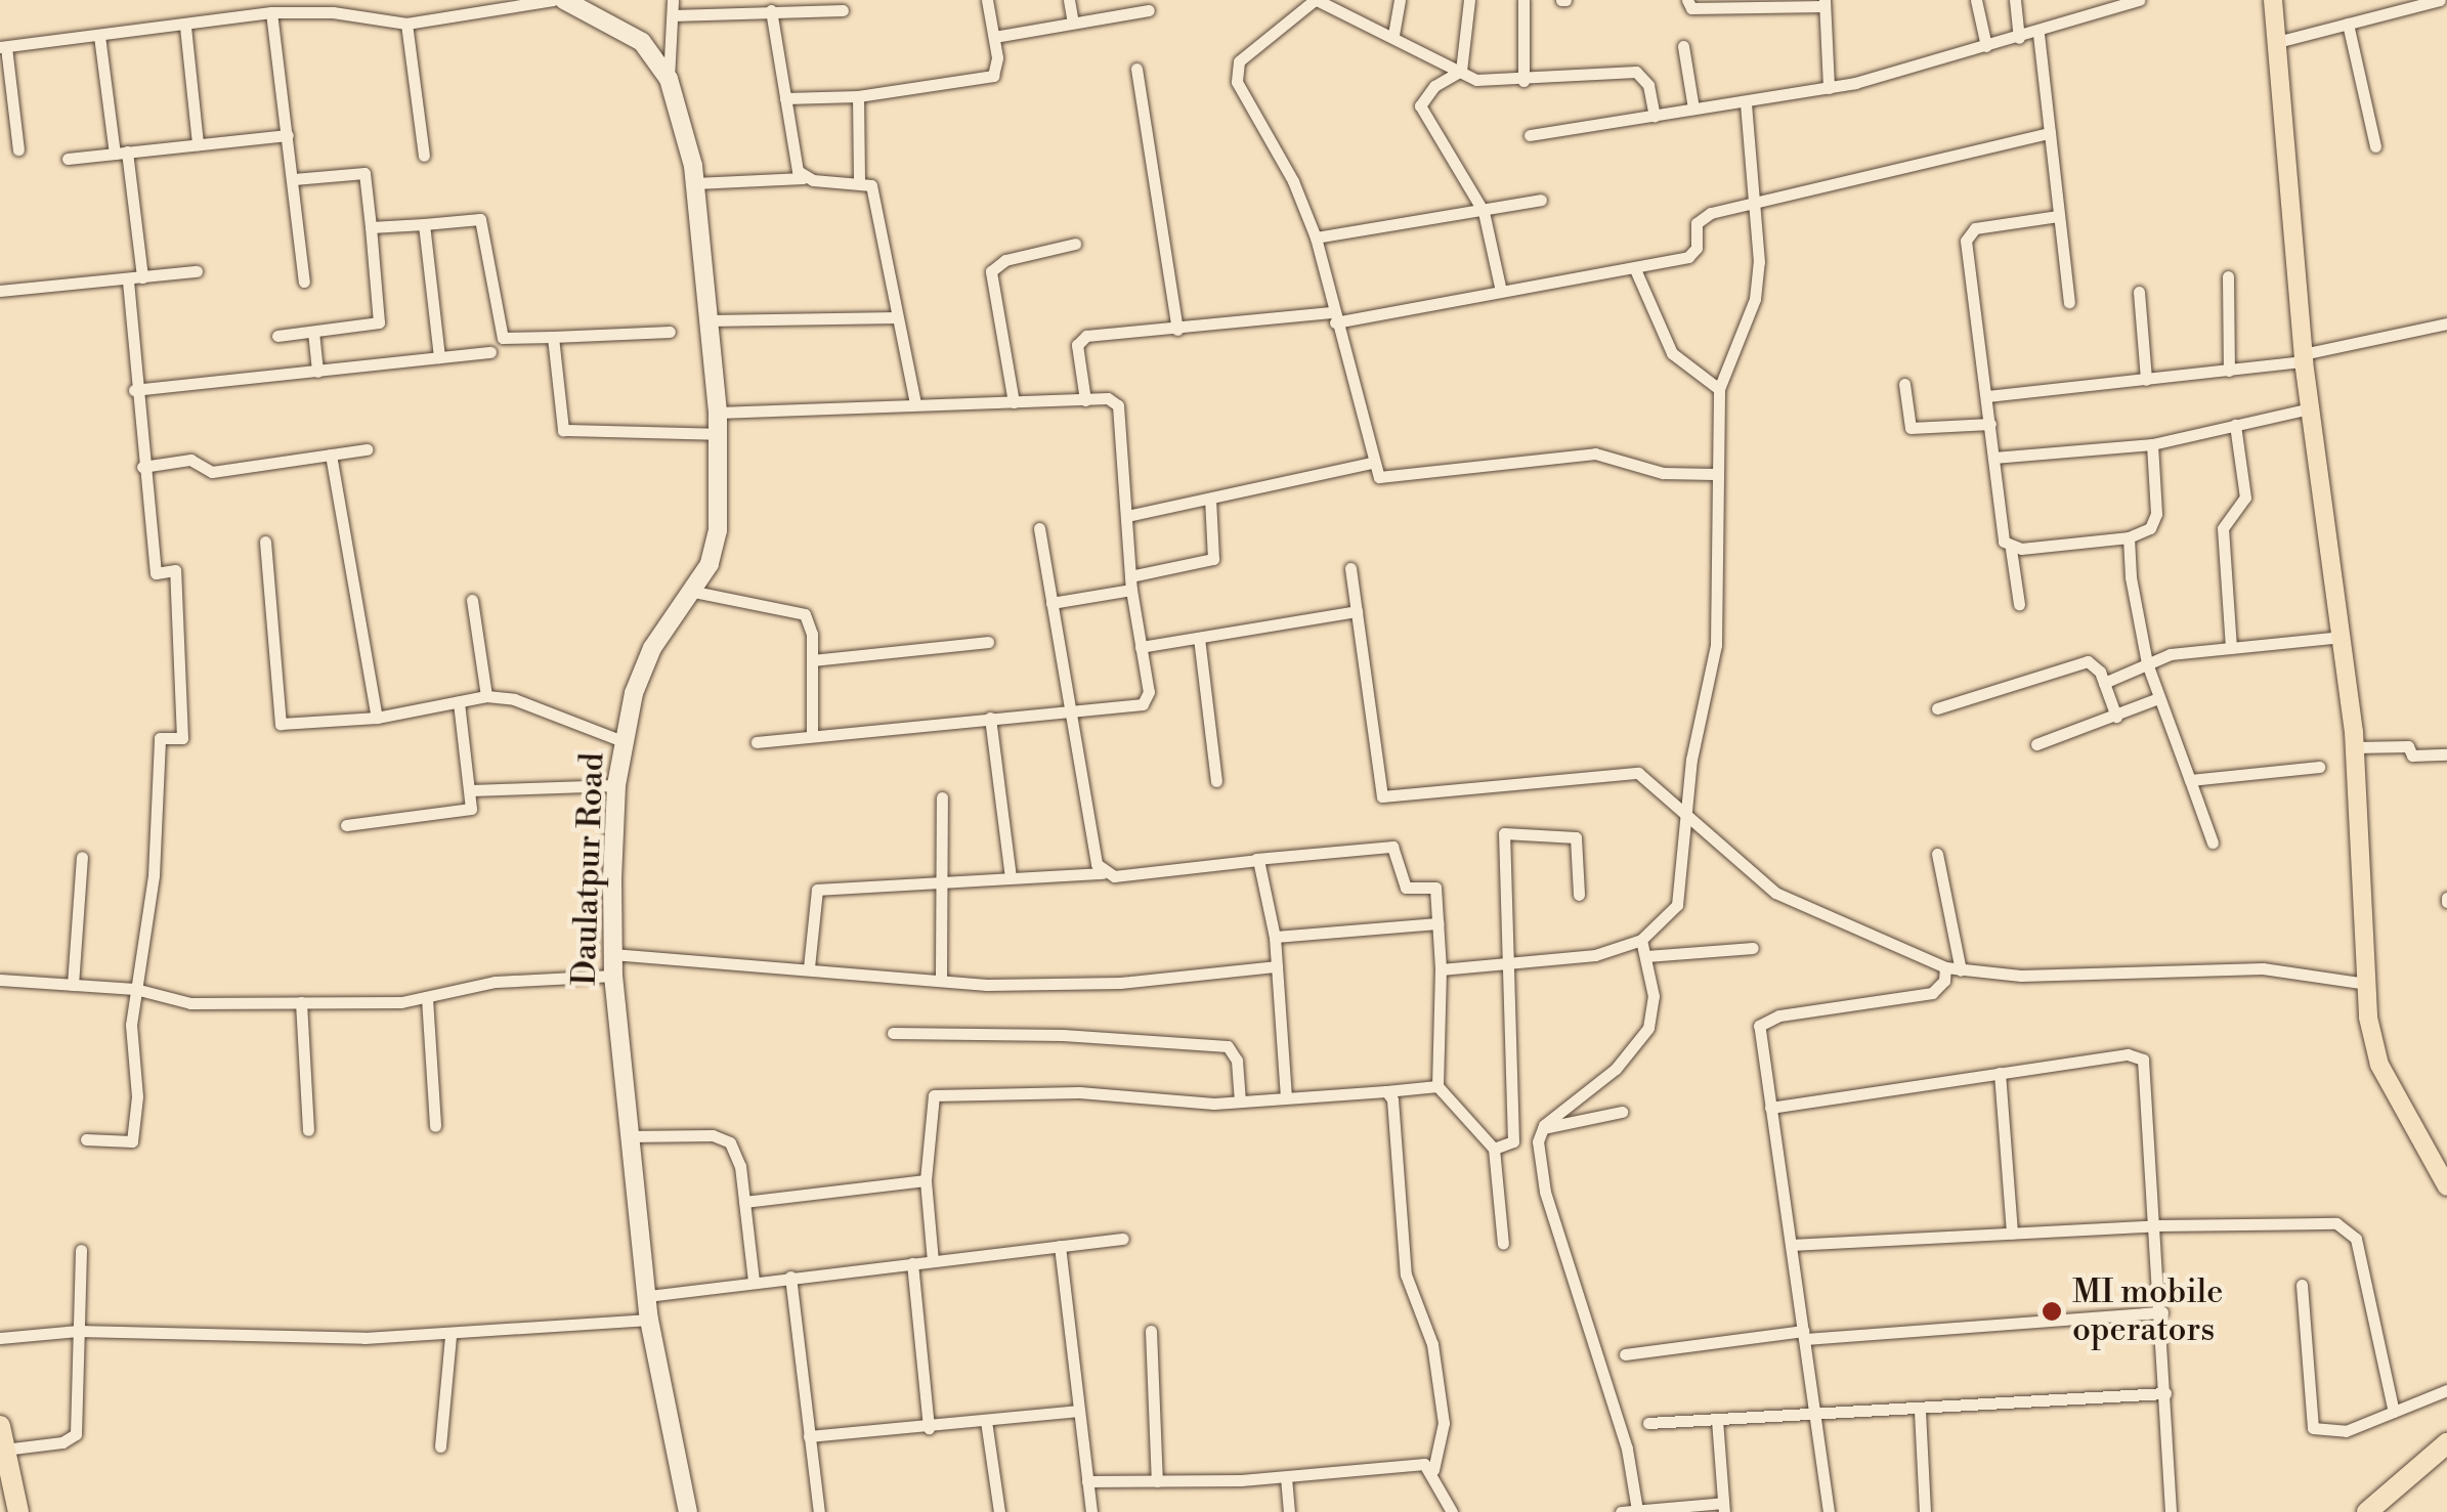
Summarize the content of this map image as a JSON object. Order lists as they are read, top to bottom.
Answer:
{
  "streets": {
    "street": ["Daulatpur Road"]
  },
  "places": ["MI mobile operators"]
}
